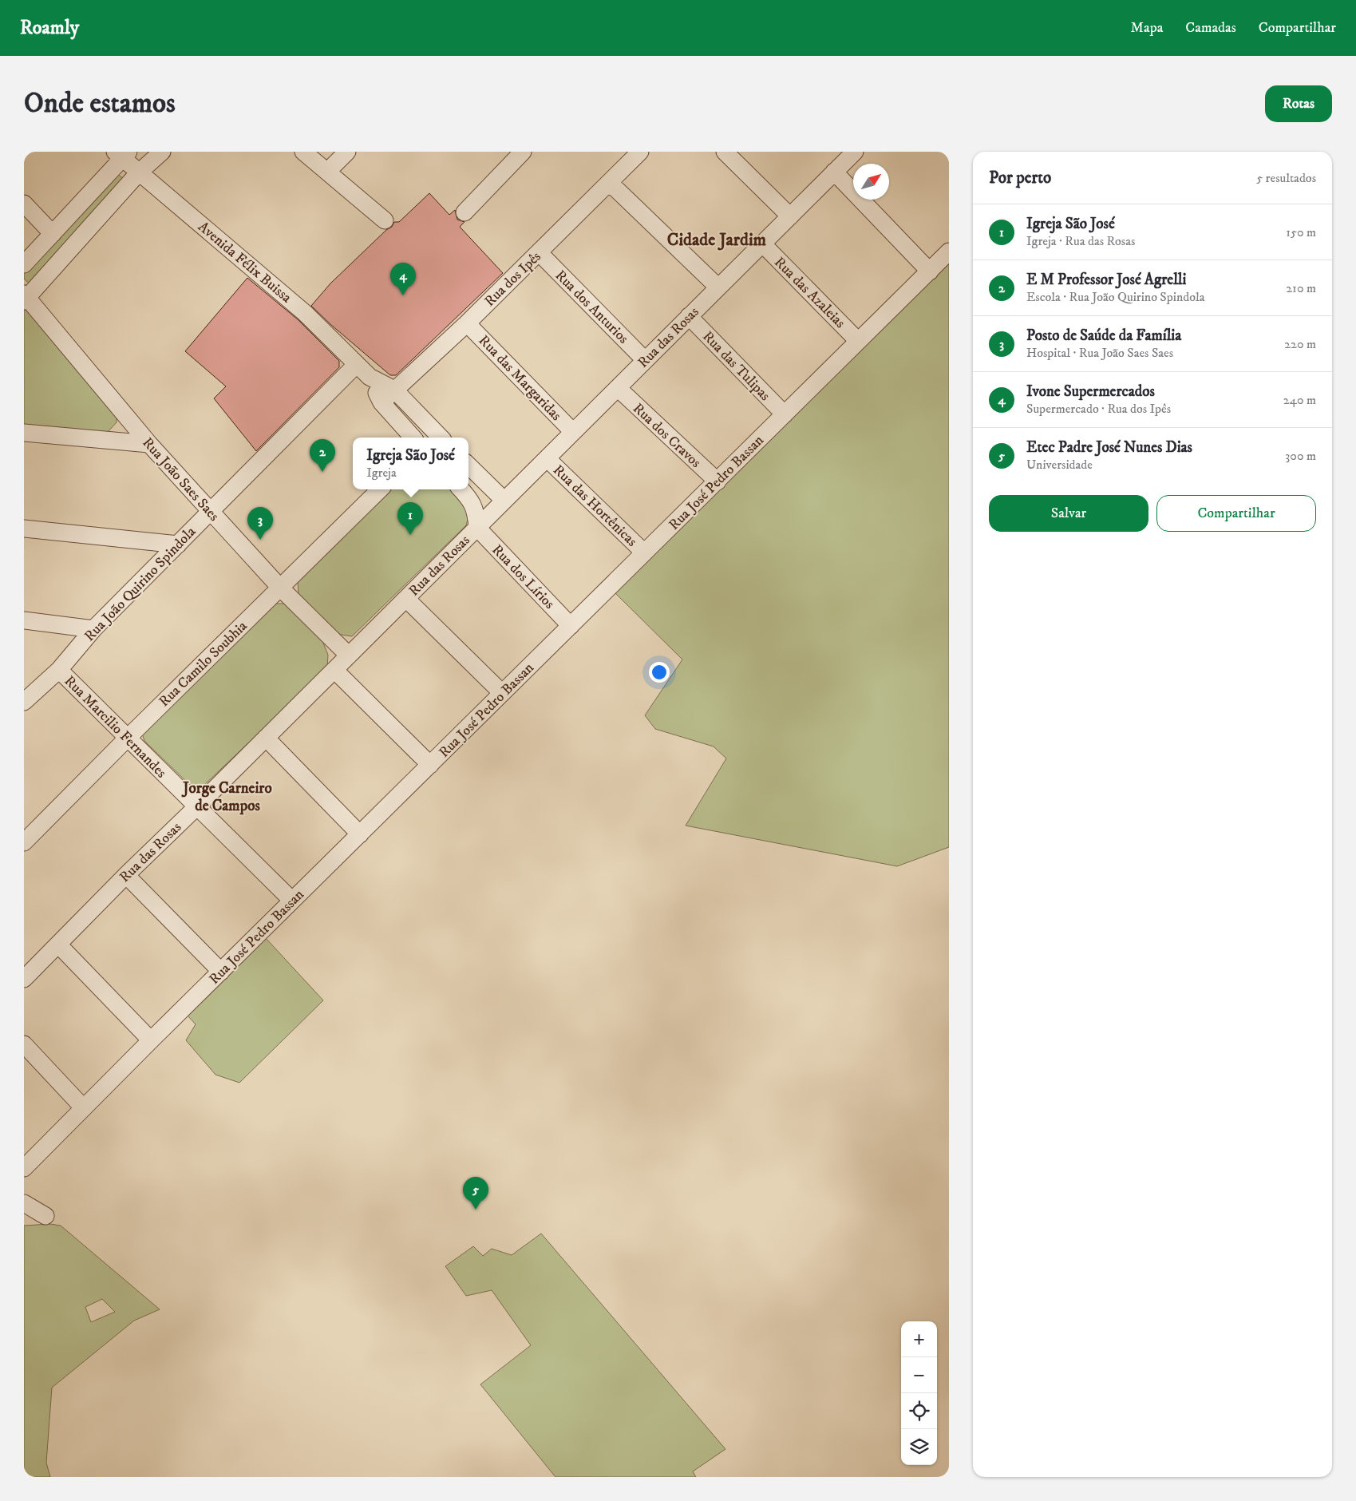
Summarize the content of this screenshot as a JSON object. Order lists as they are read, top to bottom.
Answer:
{
  "streets": {
    "street": [
      "Avenida Félix Buissa",
      "Rua dos Ipês",
      "Rua das Azaleias",
      "Rua dos Anturios",
      "Rua das Rosas",
      "Rua das Tulipas",
      "Rua das Margaridas",
      "Rua dos Cravos",
      "Rua João Saes Saes",
      "Rua José Pedro Bassan",
      "Rua das Hortênicas",
      "Rua dos Lírios",
      "Rua João Quirino Spindola",
      "Rua Camilo Soubhia",
      "Rua Marcilio Fernandes"
    ]
  },
  "crossings": [
    ["Avenida Félix Buissa", "Rua dos Ipês"],
    ["Avenida Félix Buissa", "Rua João Quirino Spindola"],
    ["Rua dos Ipês", "Rua dos Anturios"],
    ["Rua dos Ipês", "Rua das Margaridas"],
    ["Rua das Azaleias", "Rua das Rosas"],
    ["Rua das Azaleias", "Rua José Pedro Bassan"],
    ["Rua dos Anturios", "Rua das Rosas"],
    ["Rua das Rosas", "Rua das Tulipas"],
    ["Rua das Rosas", "Rua das Margaridas"],
    ["Rua das Rosas", "Rua dos Cravos"],
    ["Rua das Rosas", "Rua João Saes Saes"],
    ["Rua das Rosas", "Rua das Hortênicas"],
    ["Rua das Rosas", "Rua dos Lírios"],
    ["Rua das Rosas", "Rua Marcilio Fernandes"],
    ["Rua das Tulipas", "Rua José Pedro Bassan"],
    ["Rua dos Cravos", "Rua José Pedro Bassan"],
    ["Rua João Saes Saes", "Rua João Quirino Spindola"],
    ["Rua João Saes Saes", "Rua Camilo Soubhia"],
    ["Rua José Pedro Bassan", "Rua das Hortênicas"],
    ["Rua José Pedro Bassan", "Rua dos Lírios"],
    ["Rua José Pedro Bassan", "Rua Marcilio Fernandes"],
    ["Rua João Quirino Spindola", "Rua Marcilio Fernandes"],
    ["Rua Camilo Soubhia", "Rua Marcilio Fernandes"]
  ],
  "districts": ["Cidade Jardim", "Jorge Carneiro de Campos"],
  "north": "top right",
  "page": {
    "header": "Roamly",
    "nav": ["Mapa", "Camadas", "Compartilhar"],
    "buttons": [
      "Rotas",
      ["Salvar", "Compartilhar"]
    ],
    "title": "Onde estamos",
    "heading": ["Por perto", "5 resultados"],
    "list": [
      {
        "mark": "1",
        "name": "Igreja São José",
        "note": "Igreja · Rua das Rosas",
        "value": "150 m"
      },
      {
        "mark": "2",
        "name": "E M Professor José Agrelli",
        "note": "Escola · Rua João Quirino Spindola",
        "value": "210 m"
      },
      {
        "mark": "3",
        "name": "Posto de Saúde da Família",
        "note": "Hospital · Rua João Saes Saes",
        "value": "220 m"
      },
      {
        "mark": "4",
        "name": "Ivone Supermercados",
        "note": "Supermercado · Rua dos Ipês",
        "value": "240 m"
      },
      {
        "mark": "5",
        "name": "Etec Padre José Nunes Dias",
        "note": "Universidade",
        "value": "300 m"
      }
    ],
    "pins": [
      "4",
      "2",
      "1",
      "3",
      "5"
    ],
    "popup": ["Igreja São José", "Igreja"],
    "map_buttons": ["+", "−"]
  }
}
